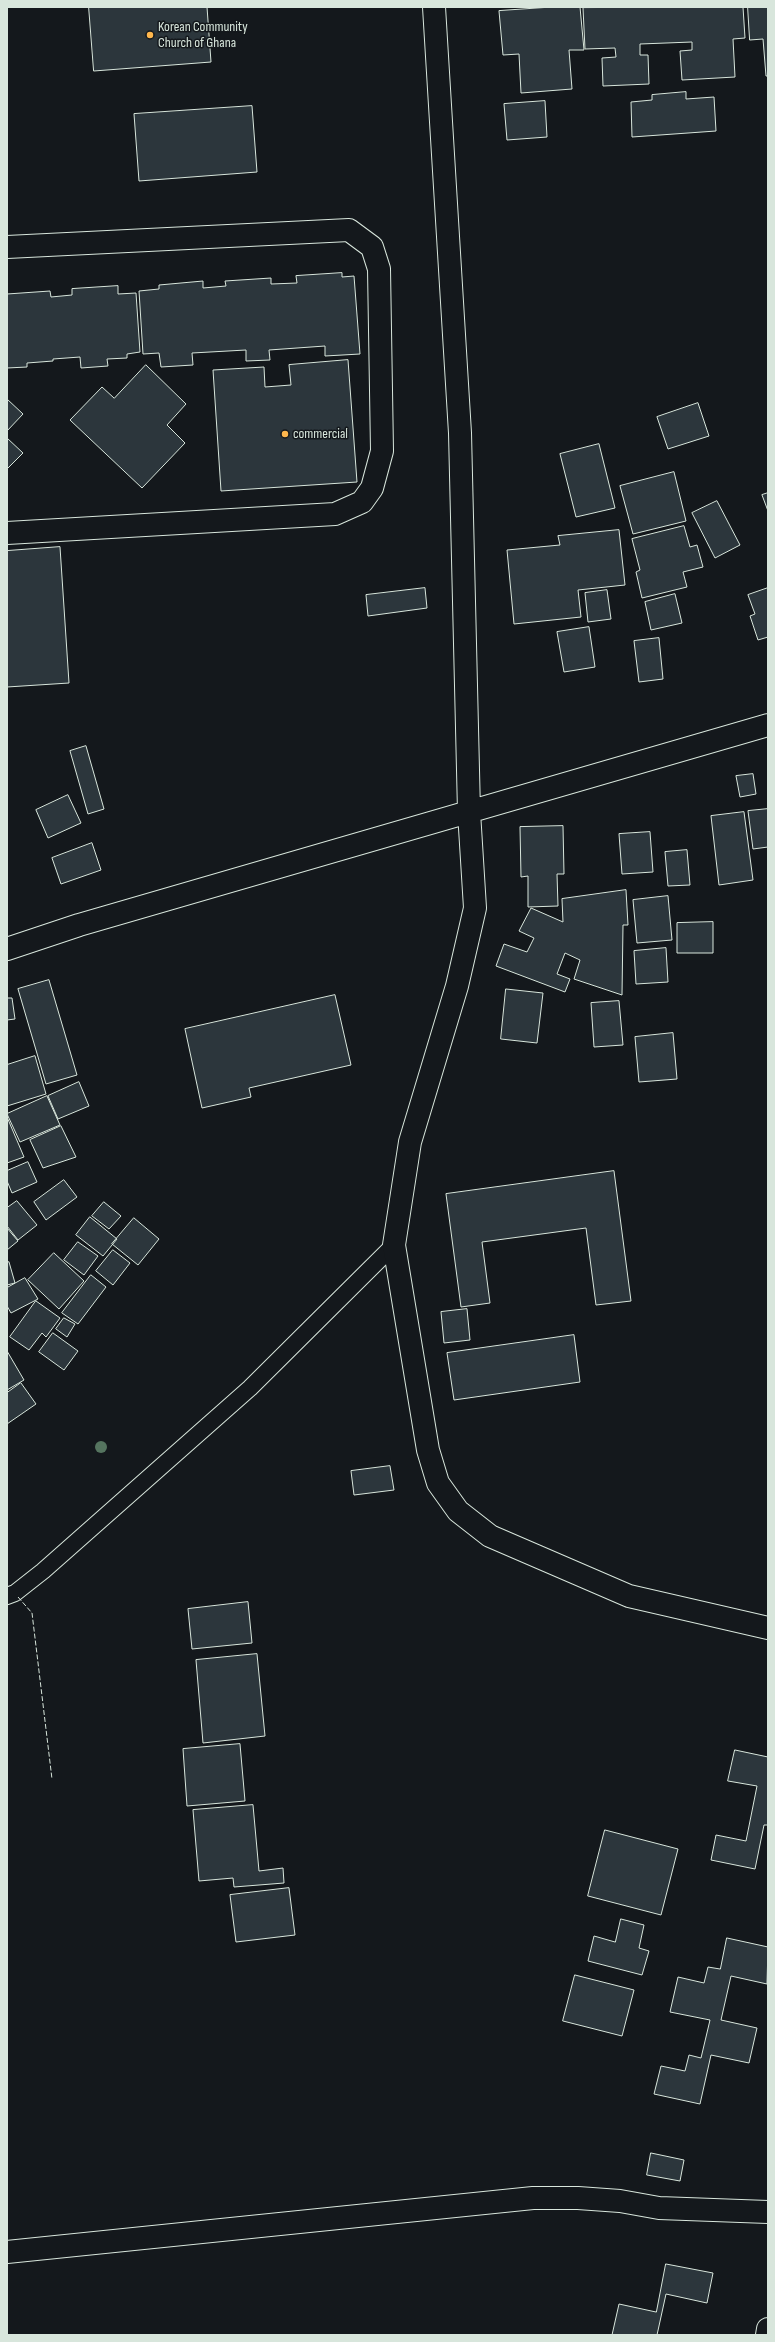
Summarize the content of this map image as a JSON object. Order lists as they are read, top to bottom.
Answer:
{
  "places": ["Korean Community Church of Ghana", "commercial"]
}
